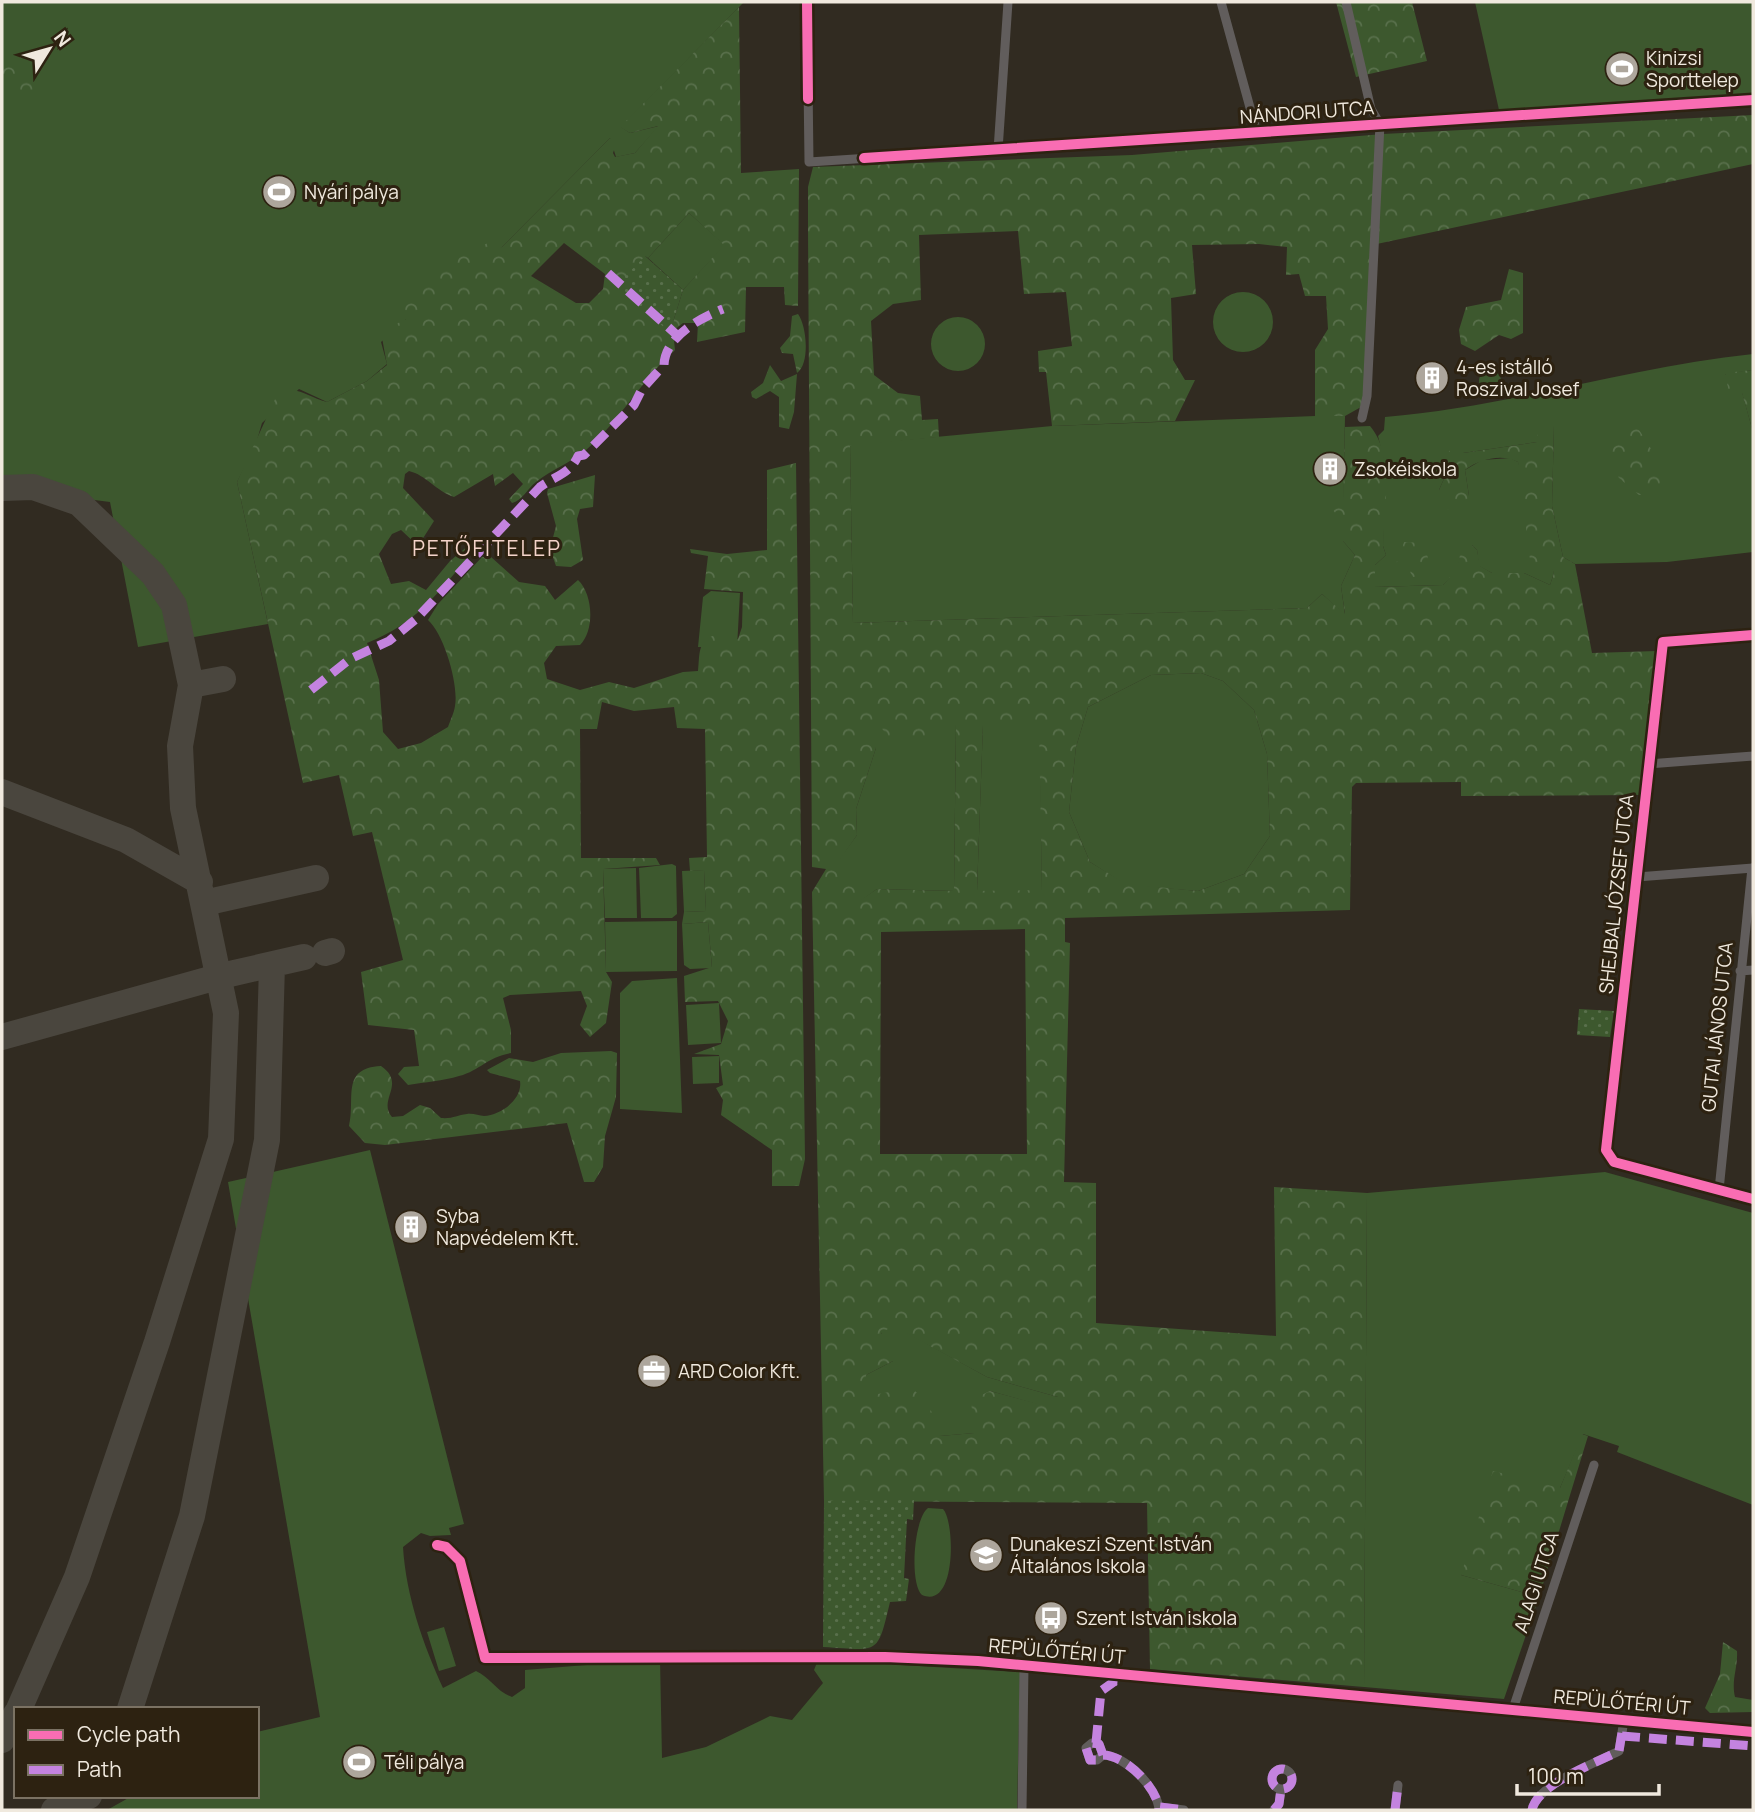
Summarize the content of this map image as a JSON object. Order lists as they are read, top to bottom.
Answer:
{
  "streets": {
    "street": [
      "NÁNDORI UTCA",
      "SHEJBAL JÓZSEF UTCA",
      "GUTAI JÁNOS UTCA",
      "ALAGI UTCA",
      "REPÜLŐTÉRI ÚT"
    ]
  },
  "crossings": [
    ["SHEJBAL JÓZSEF UTCA", "GUTAI JÁNOS UTCA"],
    ["ALAGI UTCA", "REPÜLŐTÉRI ÚT"]
  ],
  "districts": ["PETŐFITELEP"],
  "places": {
    "sports": ["Kinizsi Sporttelep", "Nyári pálya", "Téli pálya"],
    "building": ["4-es istálló Roszival Josef", "Zsokéiskola", "Syba Napvédelem Kft."],
    "office": ["ARD Color Kft."],
    "school or university": ["Dunakeszi Szent István Általános Iskola"],
    "bus stop": ["Szent István iskola"]
  },
  "legend": ["Cycle path", "Path"],
  "scale_bar": "100 m",
  "north": "top right"
}
